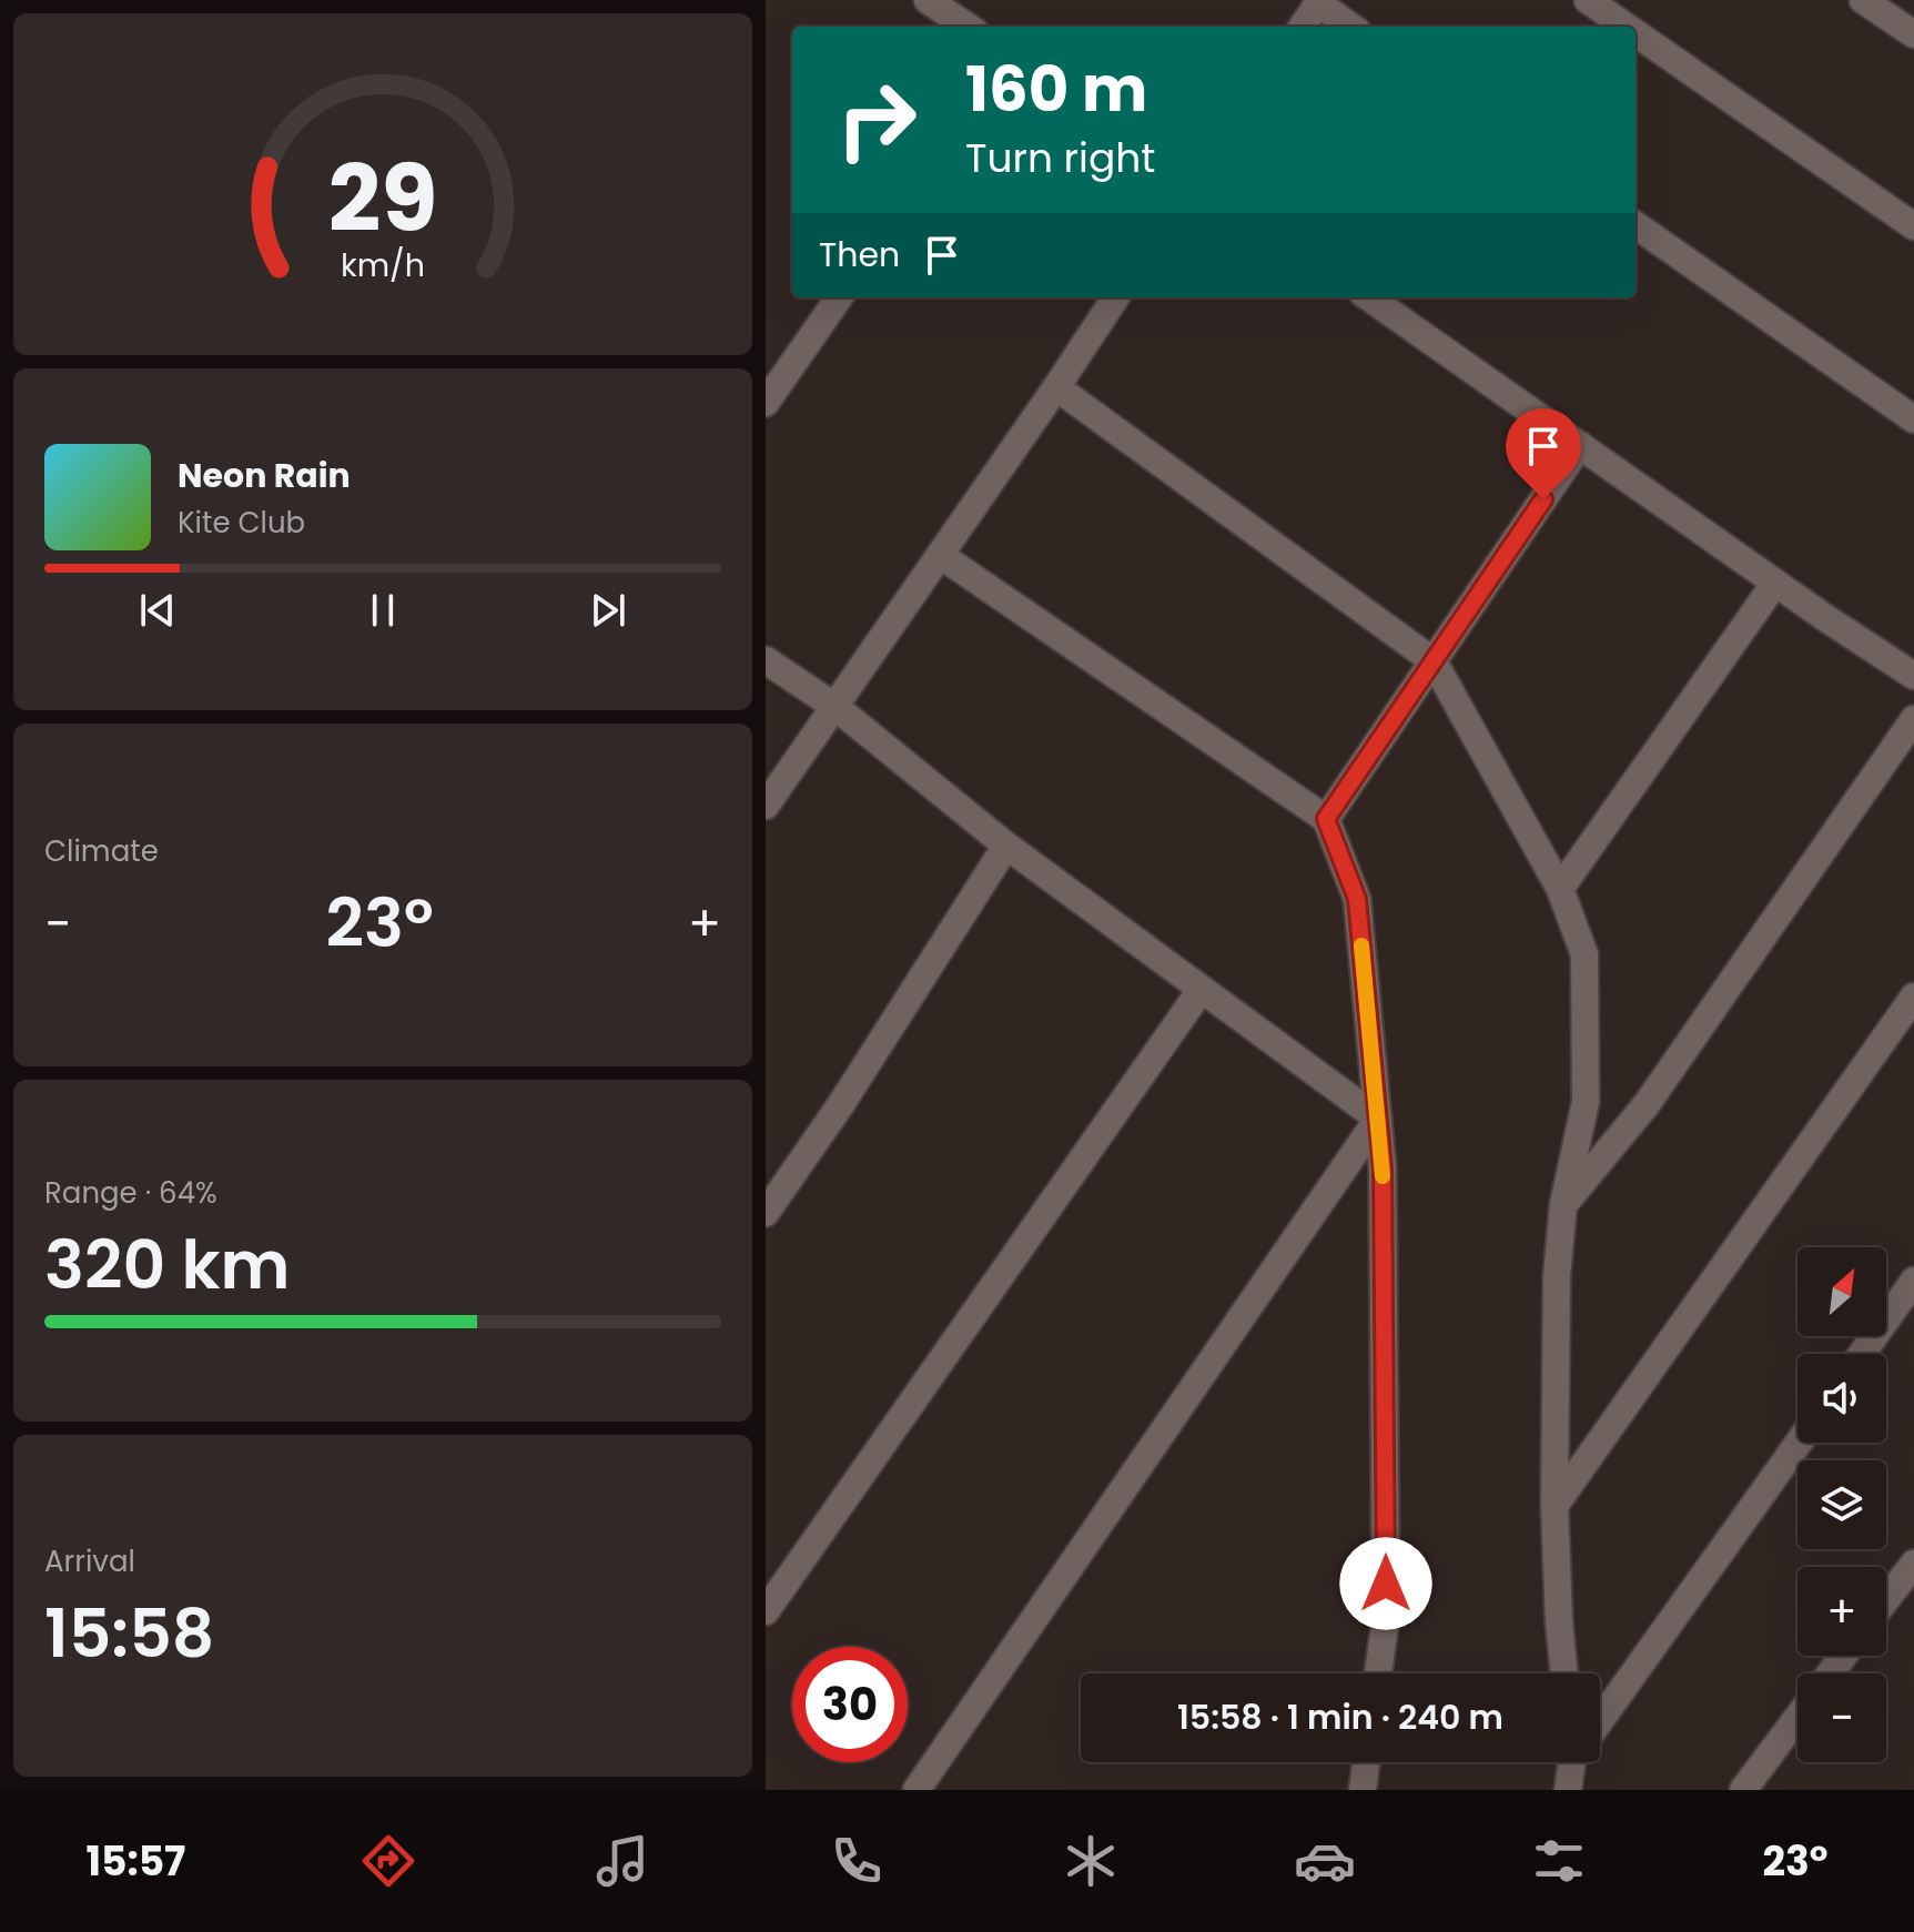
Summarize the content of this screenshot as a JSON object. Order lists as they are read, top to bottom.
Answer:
{
  "north": "top right",
  "page": {
    "turn": ["160 m", "Turn right"],
    "then": "Then",
    "song": ["Neon Rain", "Kite Club"],
    "tile": [
      "Climate",
      ["Range · 64%", "320 km"],
      ["Arrival", "15:58"]
    ],
    "heat": ["−", "23°", "+"],
    "map_buttons": ["+", "−"],
    "limit": "30",
    "trip": "15:58 · 1 min · 240 m",
    "tabs": ["15:57", "23°"],
    "gauge": ["29", "km/h"]
  }
}
